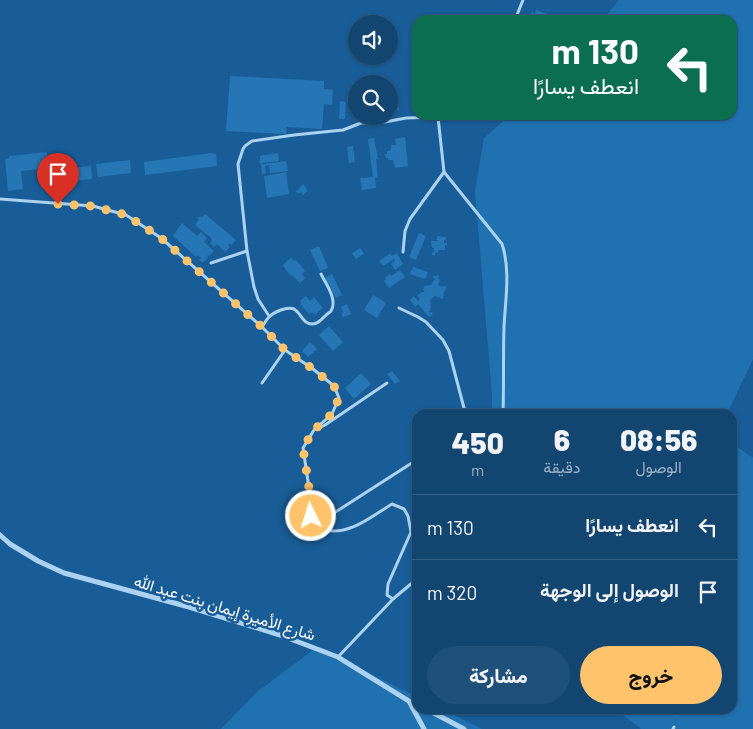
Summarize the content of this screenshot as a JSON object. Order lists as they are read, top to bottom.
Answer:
{
  "streets": {
    "street": ["شارع الأميرة إيمان بنت عبد الله"]
  },
  "page": {
    "turn": ["130 m", "انعطف يسارًا"],
    "eta": [
      "08:56",
      "الوصول",
      "6",
      "دقيقة",
      "450",
      "m"
    ],
    "list": [
      {
        "name": "انعطف يسارًا",
        "value": "130 m"
      },
      {
        "name": "الوصول إلى الوجهة",
        "value": "320 m"
      }
    ],
    "buttons": ["خروج", "مشاركة"]
  }
}
